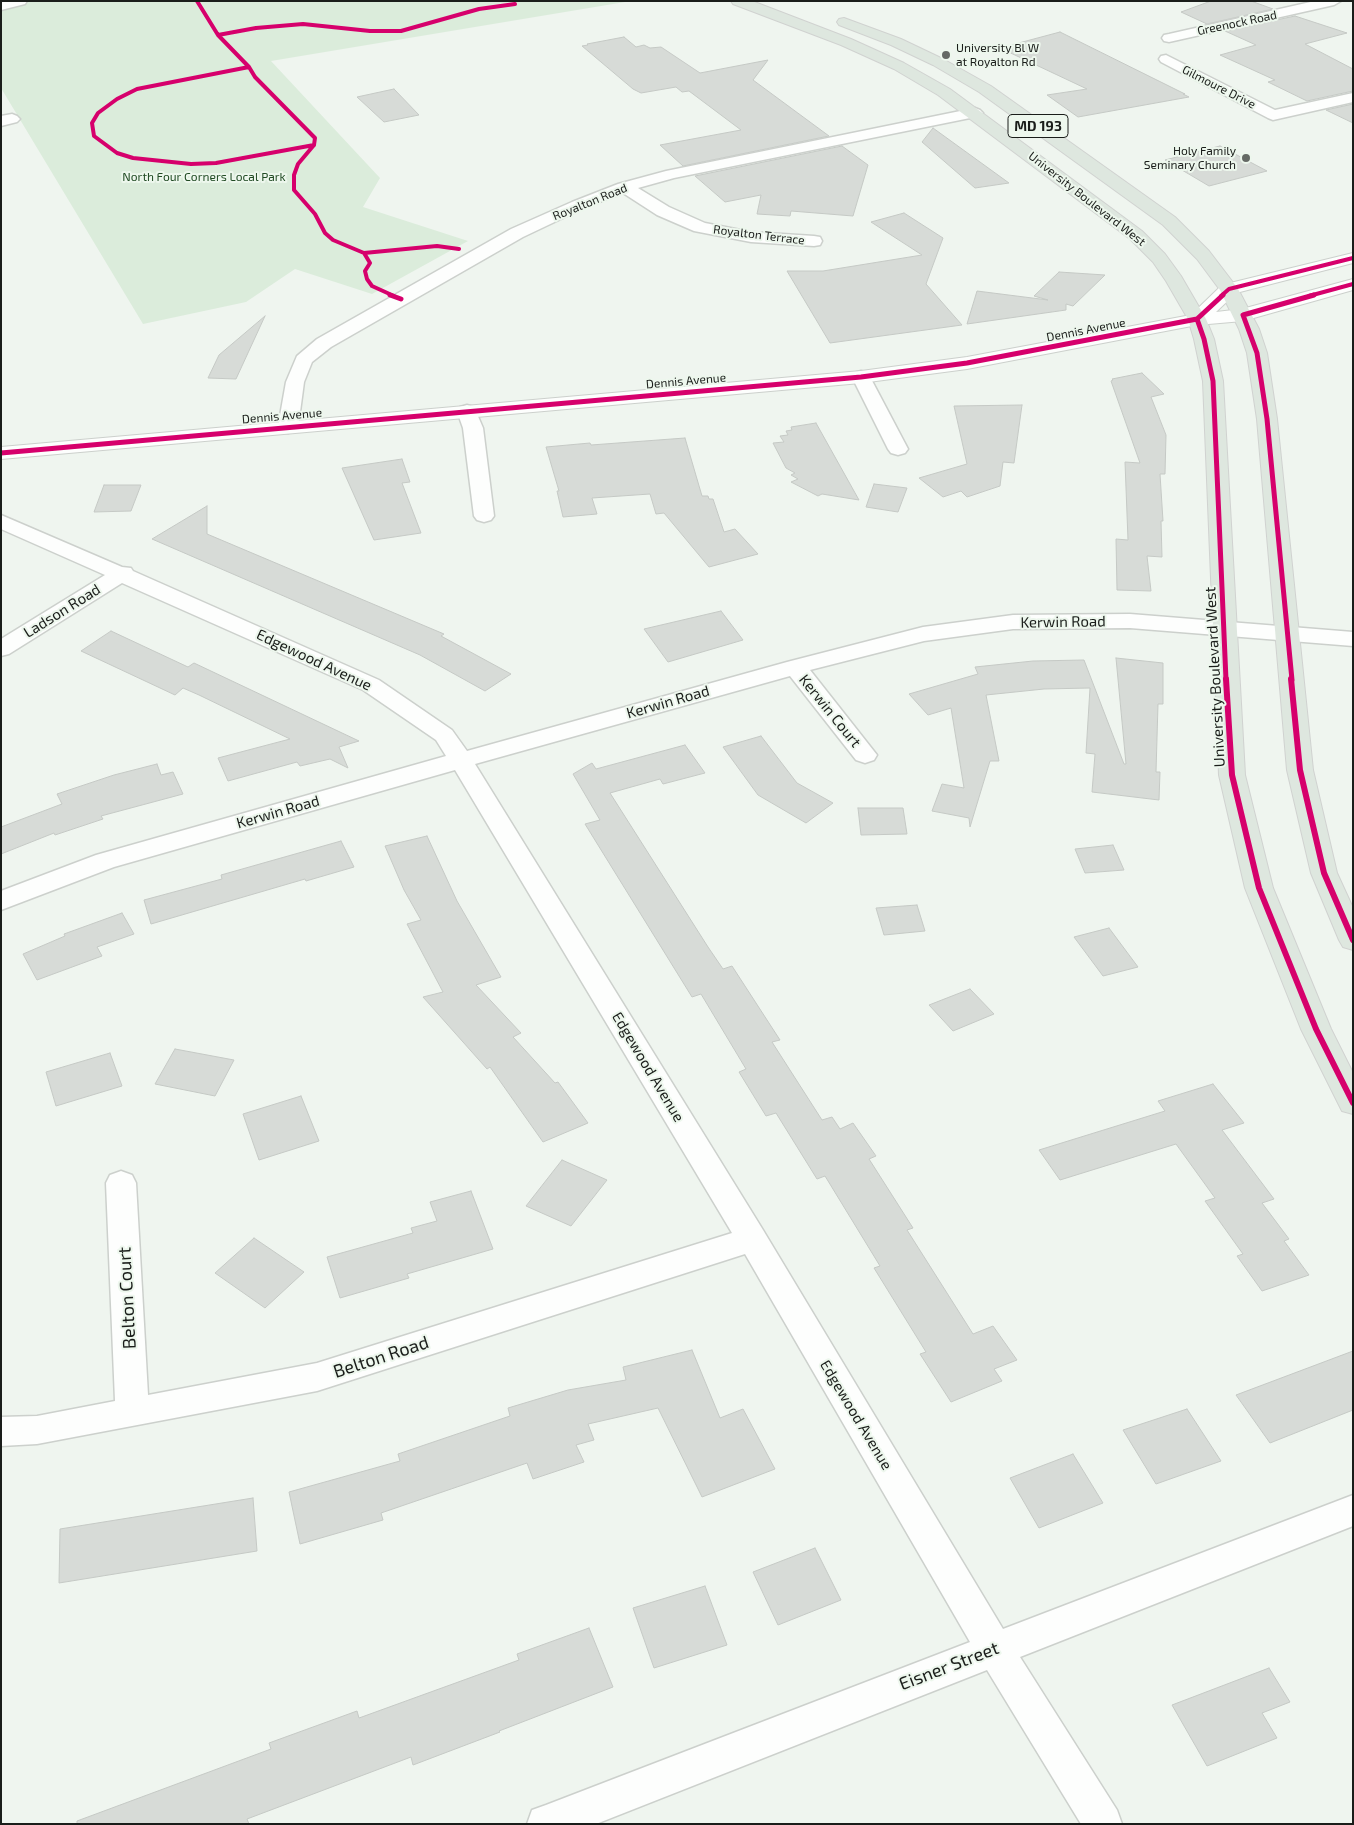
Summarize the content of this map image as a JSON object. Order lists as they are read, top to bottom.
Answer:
{
  "streets": {
    "main road": ["MD 193", "University Boulevard West"],
    "street": [
      "Greenock Road",
      "Gilmoure Drive",
      "Royalton Road",
      "Royalton Terrace",
      "Dennis Avenue",
      "Ladson Road",
      "Kerwin Road",
      "Edgewood Avenue",
      "Kerwin Court",
      "Belton Court",
      "Belton Road",
      "Eisner Street"
    ]
  },
  "crossings": [
    ["University Boulevard West", "Royalton Road"],
    ["University Boulevard West", "Dennis Avenue"],
    ["University Boulevard West", "Kerwin Road"],
    ["Royalton Road", "Royalton Terrace"],
    ["Royalton Road", "Dennis Avenue"],
    ["Ladson Road", "Edgewood Avenue"],
    ["Kerwin Road", "Edgewood Avenue"],
    ["Kerwin Road", "Kerwin Court"],
    ["Edgewood Avenue", "Belton Road"],
    ["Edgewood Avenue", "Eisner Street"],
    ["Belton Court", "Belton Road"]
  ],
  "parks": ["North Four Corners Local Park"],
  "places": ["University Bl W at Royalton Rd", "Holy Family Seminary Church"]
}
